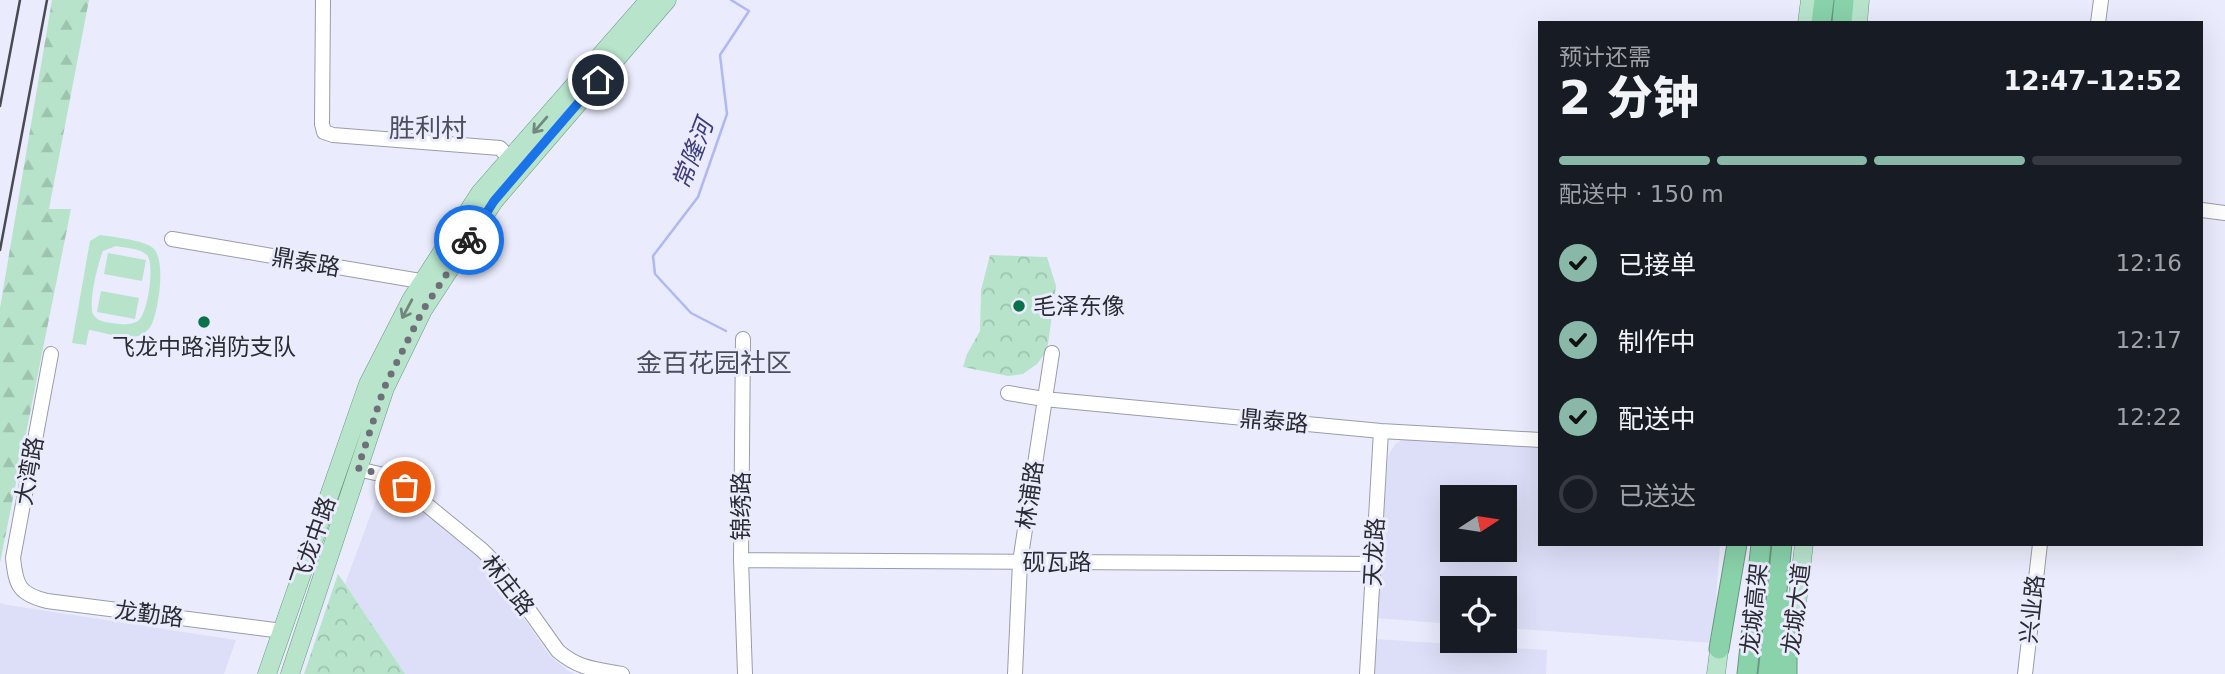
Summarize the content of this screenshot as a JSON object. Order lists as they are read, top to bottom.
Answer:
{
  "streets": {
    "highway": ["龙城高架"],
    "main road": ["飞龙中路", "龙城大道"],
    "street": [
      "鼎泰路",
      "大湾路",
      "林浦路",
      "锦绣路",
      "天龙路",
      "砚瓦路",
      "林庄路",
      "兴业路",
      "龙勤路"
    ]
  },
  "crossings": [
    ["鼎泰路", "林浦路"],
    ["鼎泰路", "飞龙中路"],
    ["鼎泰路", "天龙路"],
    ["大湾路", "龙勤路"],
    ["林浦路", "砚瓦路"],
    ["锦绣路", "砚瓦路"],
    ["飞龙中路", "林庄路"],
    ["飞龙中路", "龙勤路"],
    ["天龙路", "砚瓦路"]
  ],
  "districts": ["胜利村", "金百花园社区"],
  "water": ["常隆河"],
  "places": ["毛泽东像", "飞龙中路消防支队"],
  "north": "right",
  "page": {
    "heading": ["2 分钟", "预计还需", "12:47–12:52"],
    "bar": "配送中 · 150 m",
    "list": [
      ["已接单", "12:16"],
      ["制作中", "12:17"],
      ["配送中", "12:22"],
      "已送达"
    ]
  }
}
